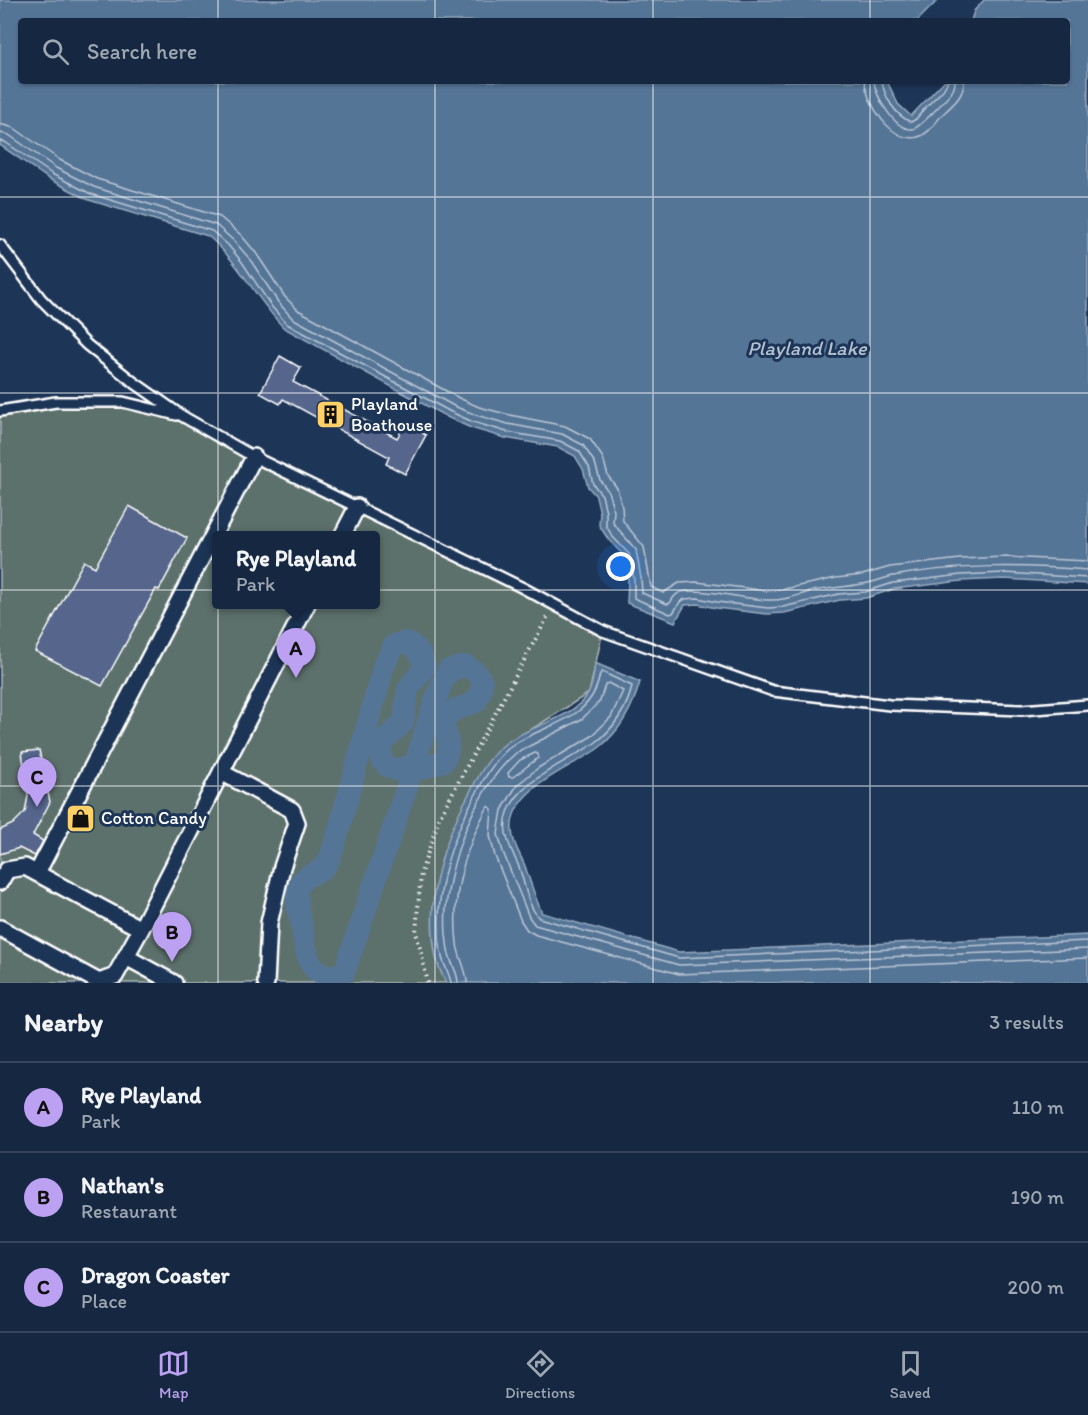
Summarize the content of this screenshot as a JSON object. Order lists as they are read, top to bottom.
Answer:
{
  "water": ["Playland Lake"],
  "places": {
    "building": ["Playland Boathouse"],
    "shop": ["Cotton Candy"]
  },
  "page": {
    "search": "Search here",
    "popup": ["Rye Playland", "Park"],
    "pins": ["A", "C", "B"],
    "heading": ["Nearby", "3 results"],
    "list": [
      {
        "mark": "A",
        "name": "Rye Playland",
        "note": "Park",
        "value": "110 m"
      },
      {
        "mark": "B",
        "name": "Nathan's",
        "note": "Restaurant",
        "value": "190 m"
      },
      {
        "mark": "C",
        "name": "Dragon Coaster",
        "note": "Place",
        "value": "200 m"
      }
    ],
    "nav": ["Map", "Directions", "Saved"]
  }
}
